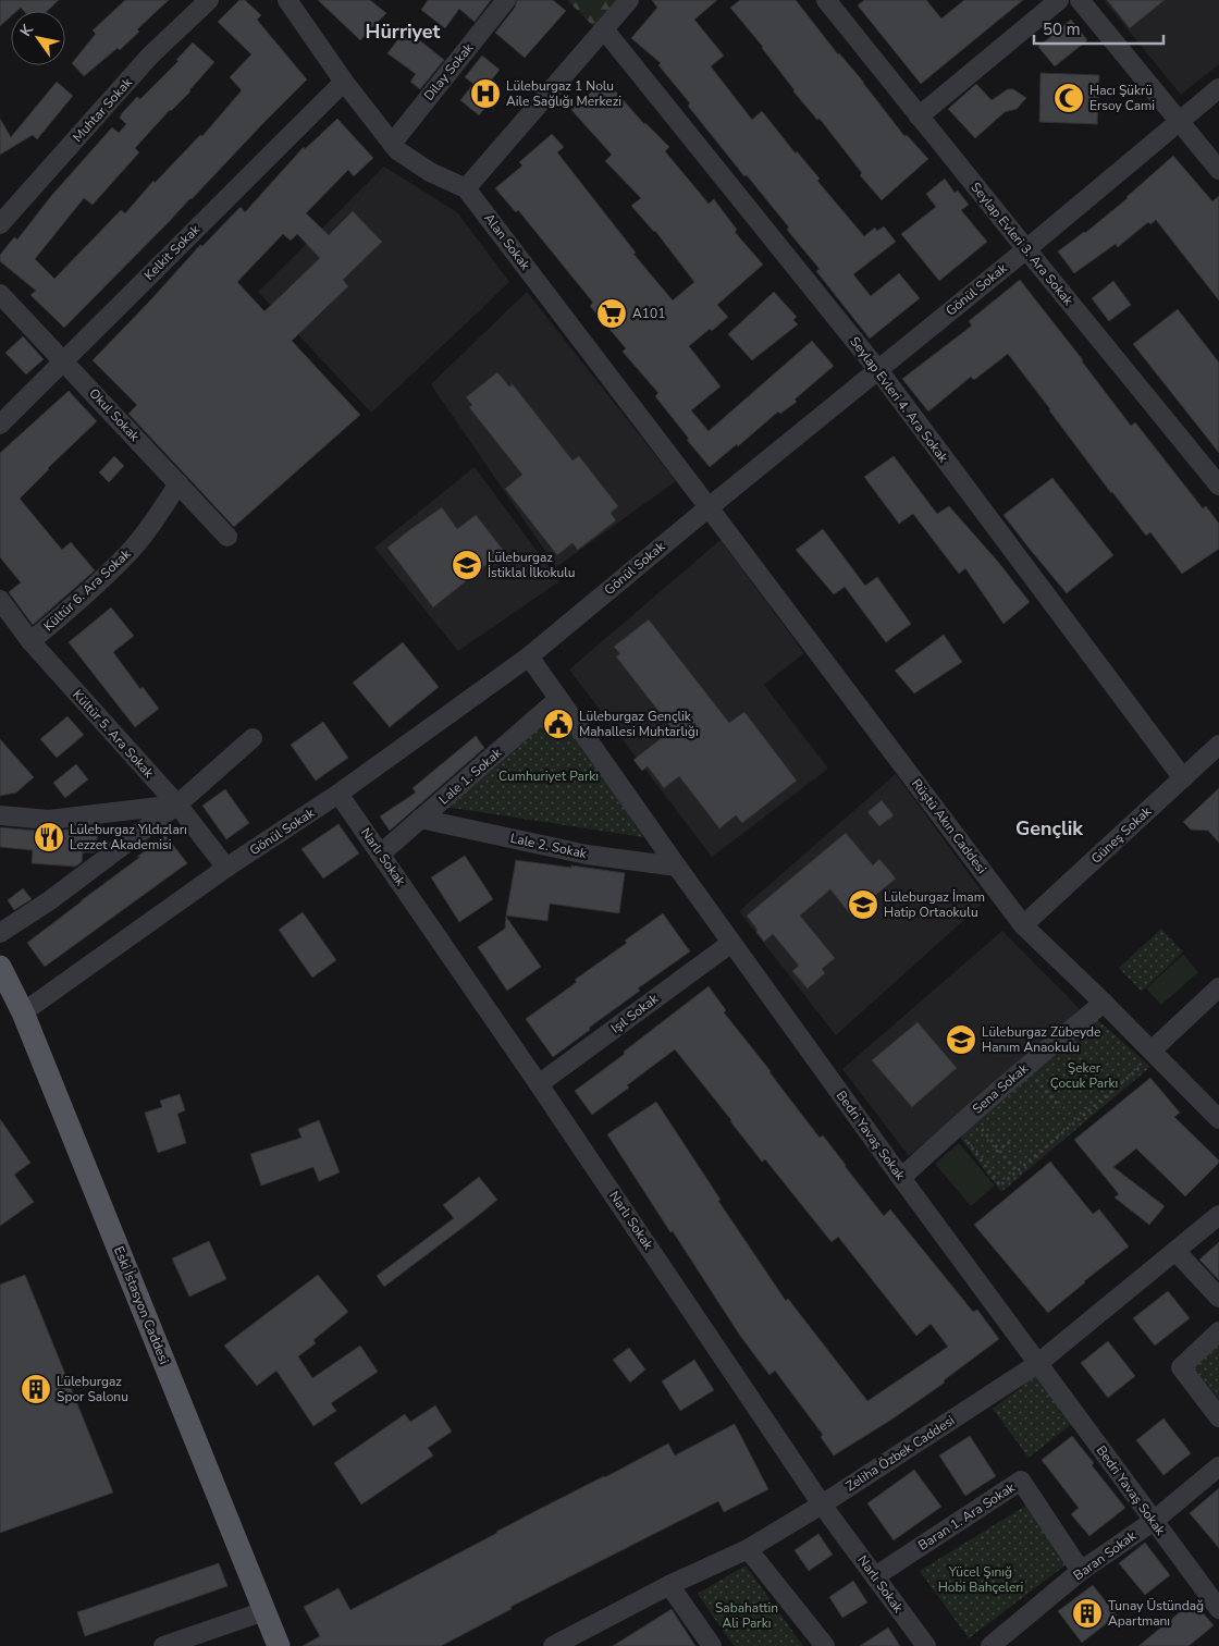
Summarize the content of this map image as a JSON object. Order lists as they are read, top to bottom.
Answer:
{
  "streets": {
    "main road": ["Eski İstasyon Caddesi"],
    "street": [
      "Dilay Sokak",
      "Muhtar Sokak",
      "Alan Sokak",
      "Seylap Evleri 3. Ara Sokak",
      "Kelkit Sokak",
      "Gönül Sokak",
      "Seylap Evleri 4. Ara Sokak",
      "Okul Sokak",
      "Kültür 6. Ara Sokak",
      "Kültür 5. Ara Sokak",
      "Lale 1. Sokak",
      "Rüştü Akın Caddesi",
      "Güneş Sokak",
      "Lale 2. Sokak",
      "Narlı Sokak",
      "Işıl Sokak",
      "Sena Sokak",
      "Bedri Yavaş Sokak",
      "Zeliha Özbek Caddesi",
      "Baran 1. Ara Sokak",
      "Baran Sokak"
    ]
  },
  "crossings": [
    ["Dilay Sokak", "Alan Sokak"],
    ["Alan Sokak", "Kelkit Sokak"],
    ["Alan Sokak", "Gönül Sokak"],
    ["Alan Sokak", "Rüştü Akın Caddesi"],
    ["Seylap Evleri 3. Ara Sokak", "Gönül Sokak"],
    ["Kelkit Sokak", "Okul Sokak"],
    ["Gönül Sokak", "Seylap Evleri 4. Ara Sokak"],
    ["Gönül Sokak", "Kültür 5. Ara Sokak"],
    ["Gönül Sokak", "Rüştü Akın Caddesi"],
    ["Gönül Sokak", "Narlı Sokak"],
    ["Gönül Sokak", "Bedri Yavaş Sokak"],
    ["Gönül Sokak", "Eski İstasyon Caddesi"],
    ["Seylap Evleri 4. Ara Sokak", "Güneş Sokak"],
    ["Okul Sokak", "Kültür 6. Ara Sokak"],
    ["Kültür 6. Ara Sokak", "Kültür 5. Ara Sokak"],
    ["Lale 1. Sokak", "Lale 2. Sokak"],
    ["Lale 1. Sokak", "Narlı Sokak"],
    ["Lale 1. Sokak", "Bedri Yavaş Sokak"],
    ["Rüştü Akın Caddesi", "Güneş Sokak"],
    ["Rüştü Akın Caddesi", "Sena Sokak"],
    ["Lale 2. Sokak", "Bedri Yavaş Sokak"],
    ["Narlı Sokak", "Işıl Sokak"],
    ["Narlı Sokak", "Zeliha Özbek Caddesi"],
    ["Narlı Sokak", "Baran 1. Ara Sokak"],
    ["Işıl Sokak", "Bedri Yavaş Sokak"],
    ["Sena Sokak", "Bedri Yavaş Sokak"],
    ["Bedri Yavaş Sokak", "Zeliha Özbek Caddesi"],
    ["Bedri Yavaş Sokak", "Baran Sokak"],
    ["Baran 1. Ara Sokak", "Baran Sokak"]
  ],
  "districts": ["Hürriyet", "Gençlik"],
  "parks": [
    "Cumhuriyet Parkı",
    "Şeker Çocuk Parkı",
    "Yücel Şınığ Hobi Bahçeleri",
    "Sabahattin Ali Parkı"
  ],
  "places": {
    "hospital": ["Lüleburgaz 1 Nolu Aile Sağlığı Merkezi"],
    "mosque": ["Hacı Şükrü Ersoy Cami"],
    "supermarket": ["A101"],
    "school or university": ["Lüleburgaz İstiklal İlkokulu", "Lüleburgaz İmam Hatip Ortaokulu", "Lüleburgaz Zübeyde Hanım Anaokulu"],
    "public building": ["Lüleburgaz Gençlik Mahallesi Muhtarlığı"],
    "restaurant": ["Lüleburgaz Yıldızları Lezzet Akademisi"],
    "building": ["Lüleburgaz Spor Salonu", "Tunay Üstündağ Apartmanı"]
  },
  "scale_bar": "50 m",
  "north": "top left"
}
